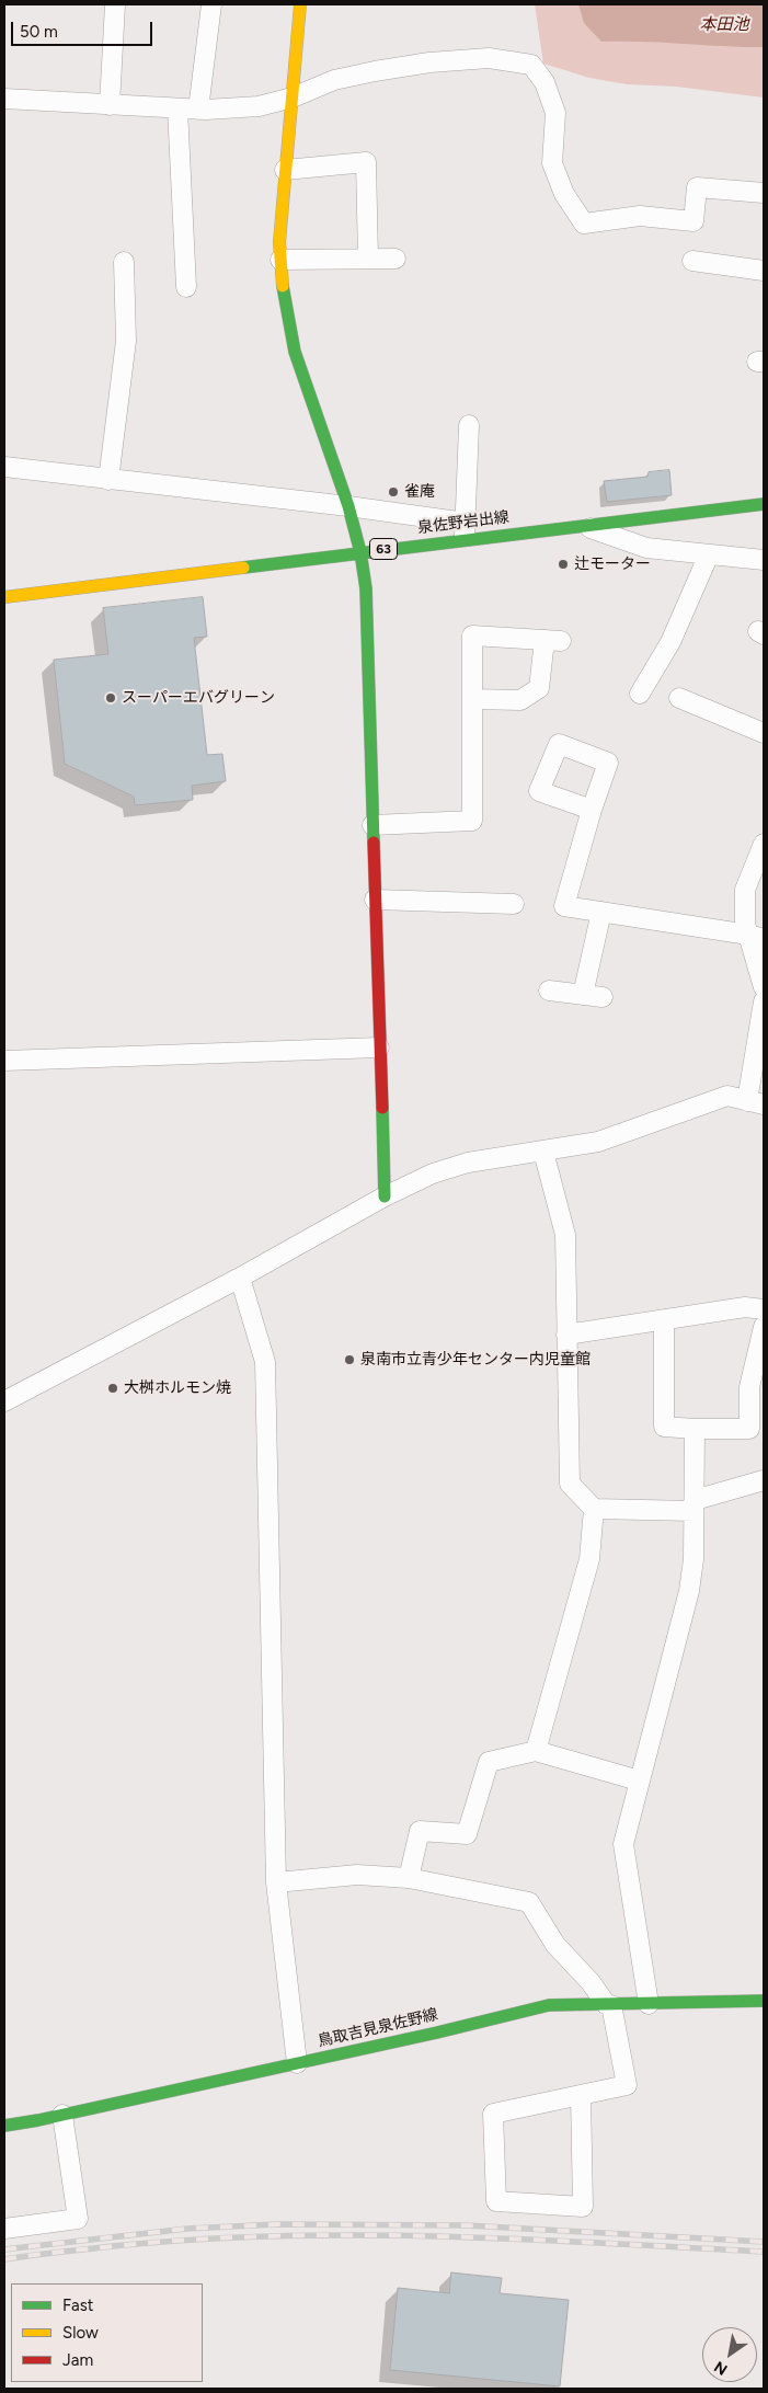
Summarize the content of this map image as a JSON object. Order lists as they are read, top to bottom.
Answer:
{
  "streets": {
    "main road": ["泉佐野岩出線", "63", "鳥取吉見泉佐野線"]
  },
  "water": ["本田池"],
  "places": [
    "雀庵",
    "辻モーター",
    "スーパーエバグリーン",
    "泉南市立青少年センター内児童館",
    "大桝ホルモン焼"
  ],
  "legend": ["Fast", "Slow", "Jam"],
  "scale_bar": "50 m",
  "north": "bottom left"
}
